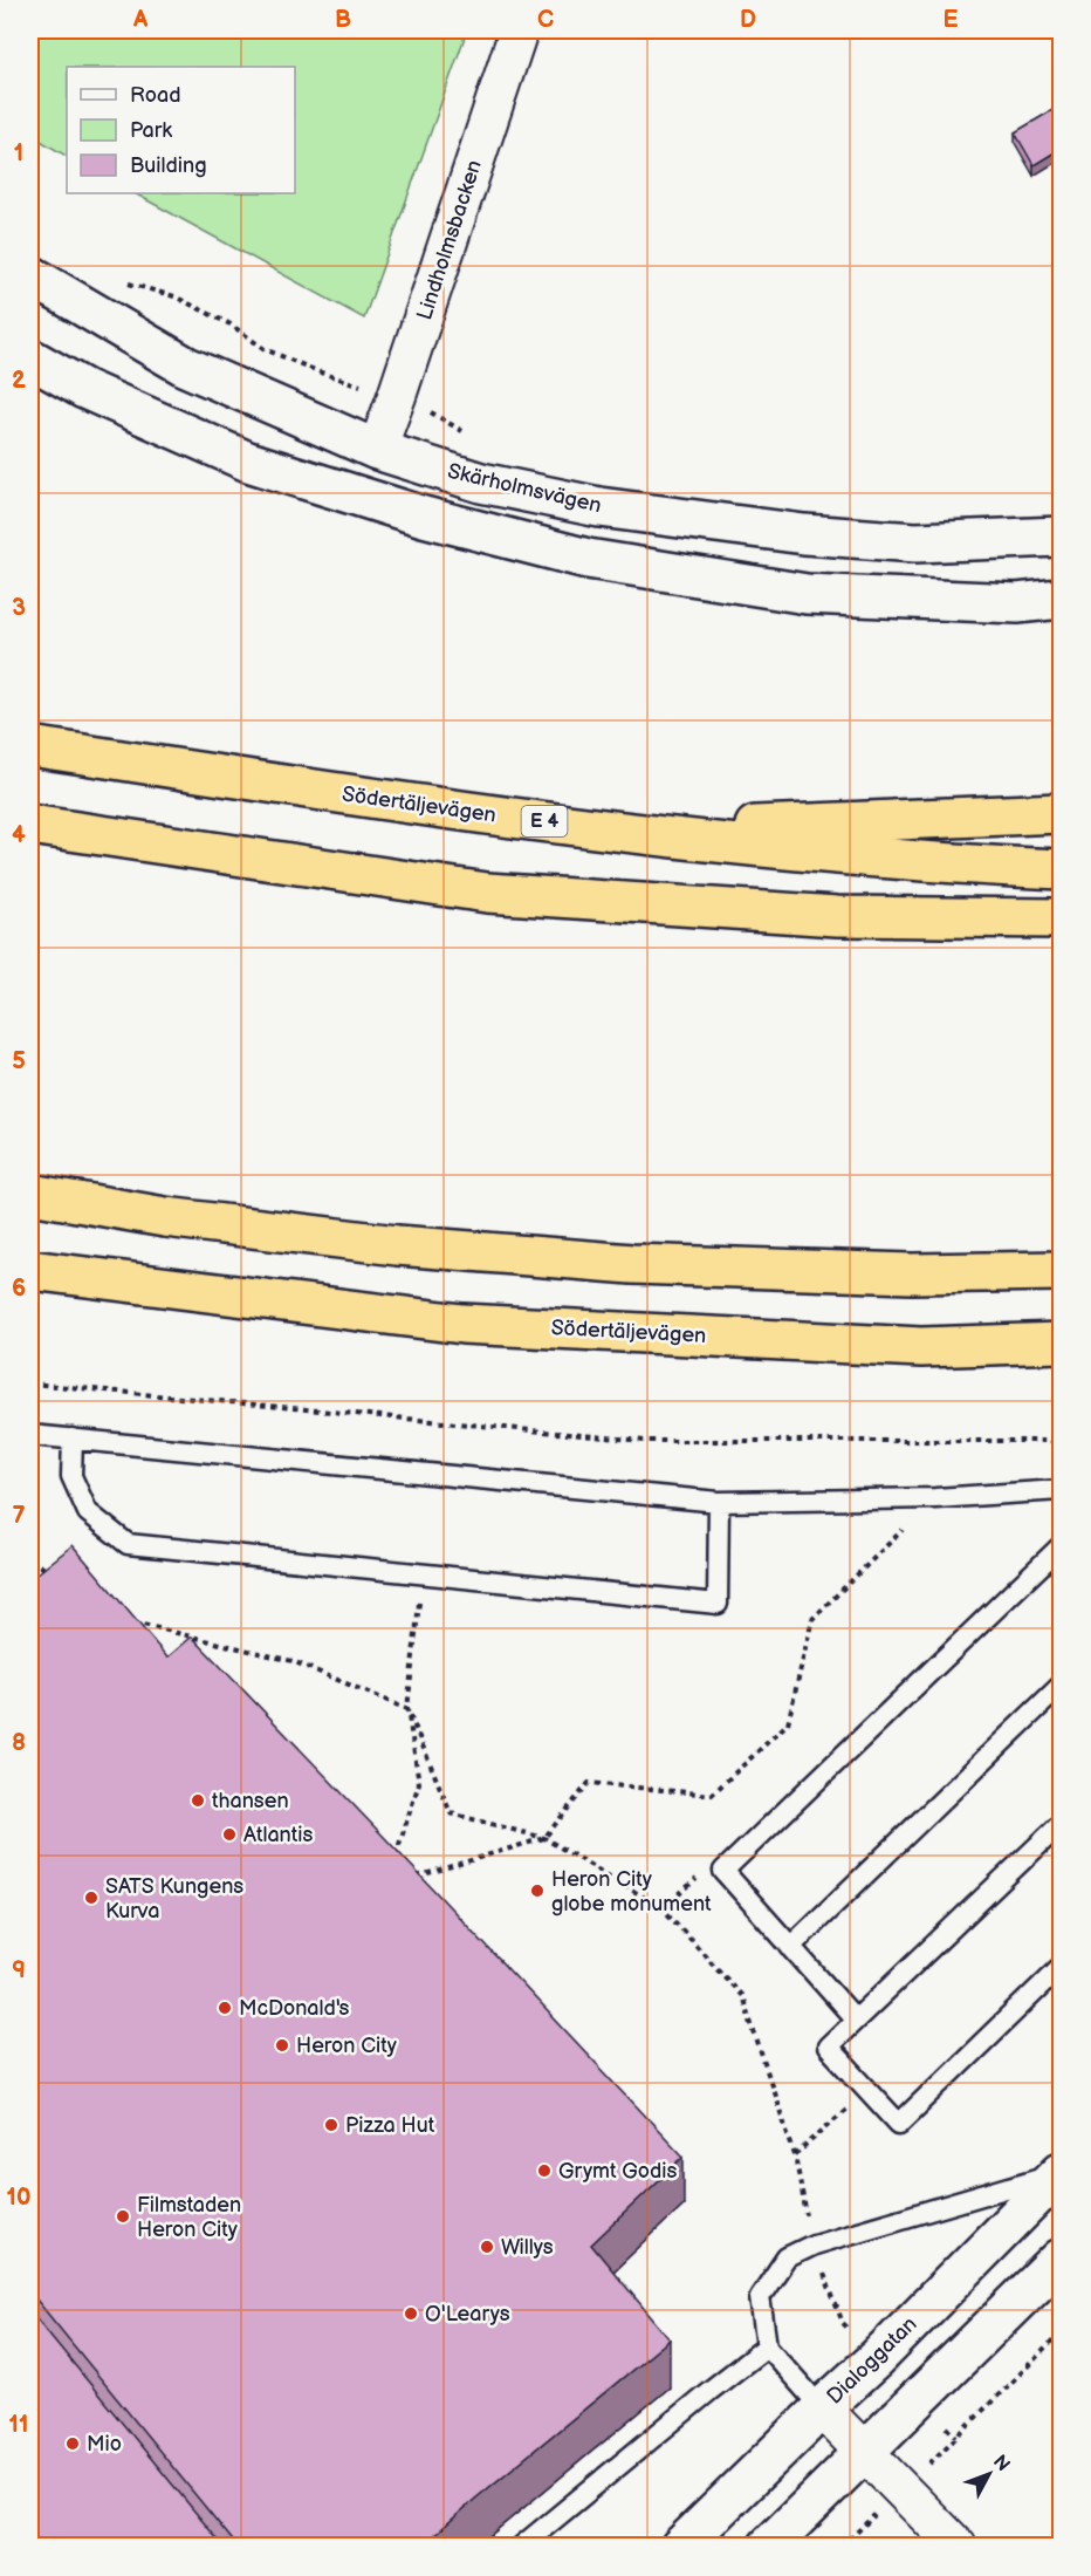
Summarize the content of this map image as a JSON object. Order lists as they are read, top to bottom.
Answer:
{
  "streets": {
    "highway": ["Södertäljevägen", "E 4"],
    "main road": ["Skärholmsvägen", "Dialoggatan"],
    "street": ["Lindholmsbacken"]
  },
  "crossings": [
    ["Lindholmsbacken", "Skärholmsvägen"]
  ],
  "places": [
    "thansen",
    "Atlantis",
    "Heron City globe monument",
    "SATS Kungens Kurva",
    "McDonald's",
    "Heron City",
    "Pizza Hut",
    "Grymt Godis",
    "Filmstaden Heron City",
    "Willys",
    "O'Learys",
    "Mio"
  ],
  "legend": ["Road", "Park", "Building"],
  "north": "top right",
  "grid": {
    "columns": [
      "A",
      "B",
      "C",
      "D",
      "E"
    ],
    "rows": [
      "1",
      "2",
      "3",
      "4",
      "5",
      "6",
      "7",
      "8",
      "9",
      "10",
      "11"
    ]
  }
}
